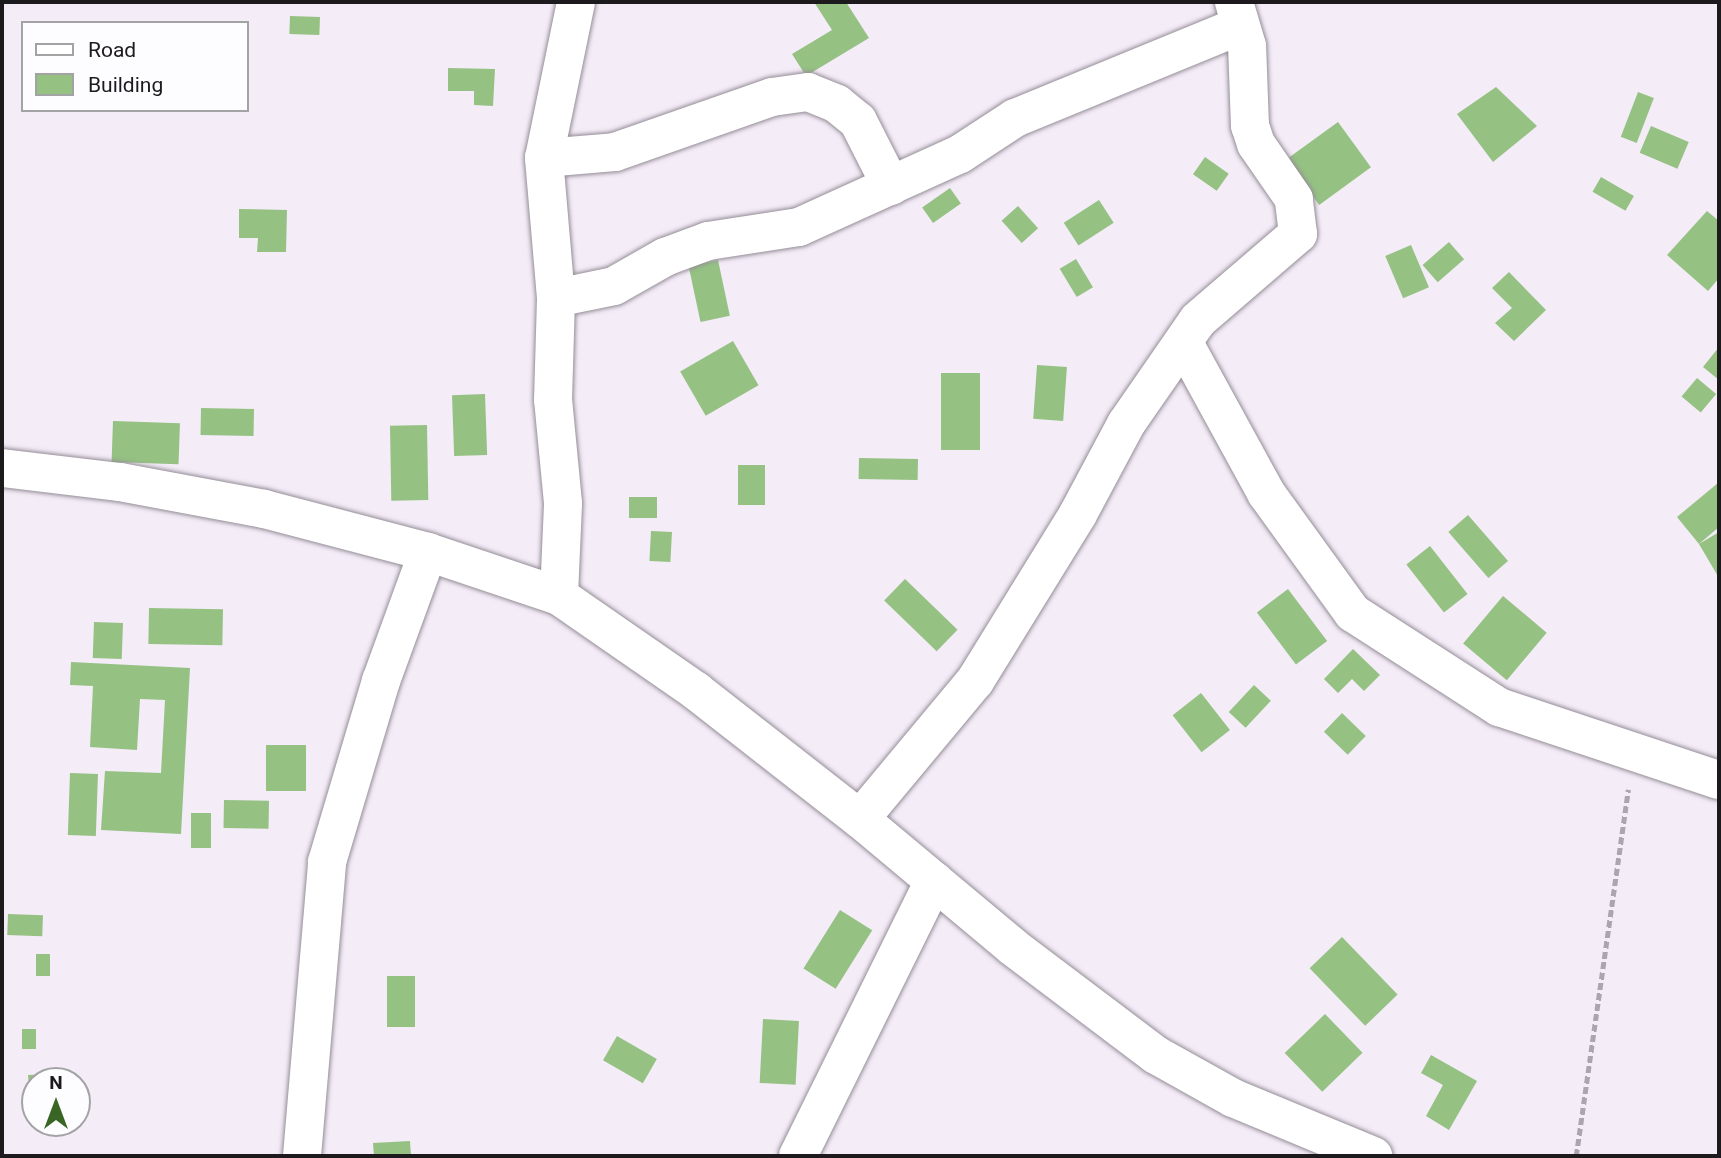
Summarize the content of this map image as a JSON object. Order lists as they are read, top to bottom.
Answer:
{
  "legend": ["Road", "Building"],
  "north": "top"
}
